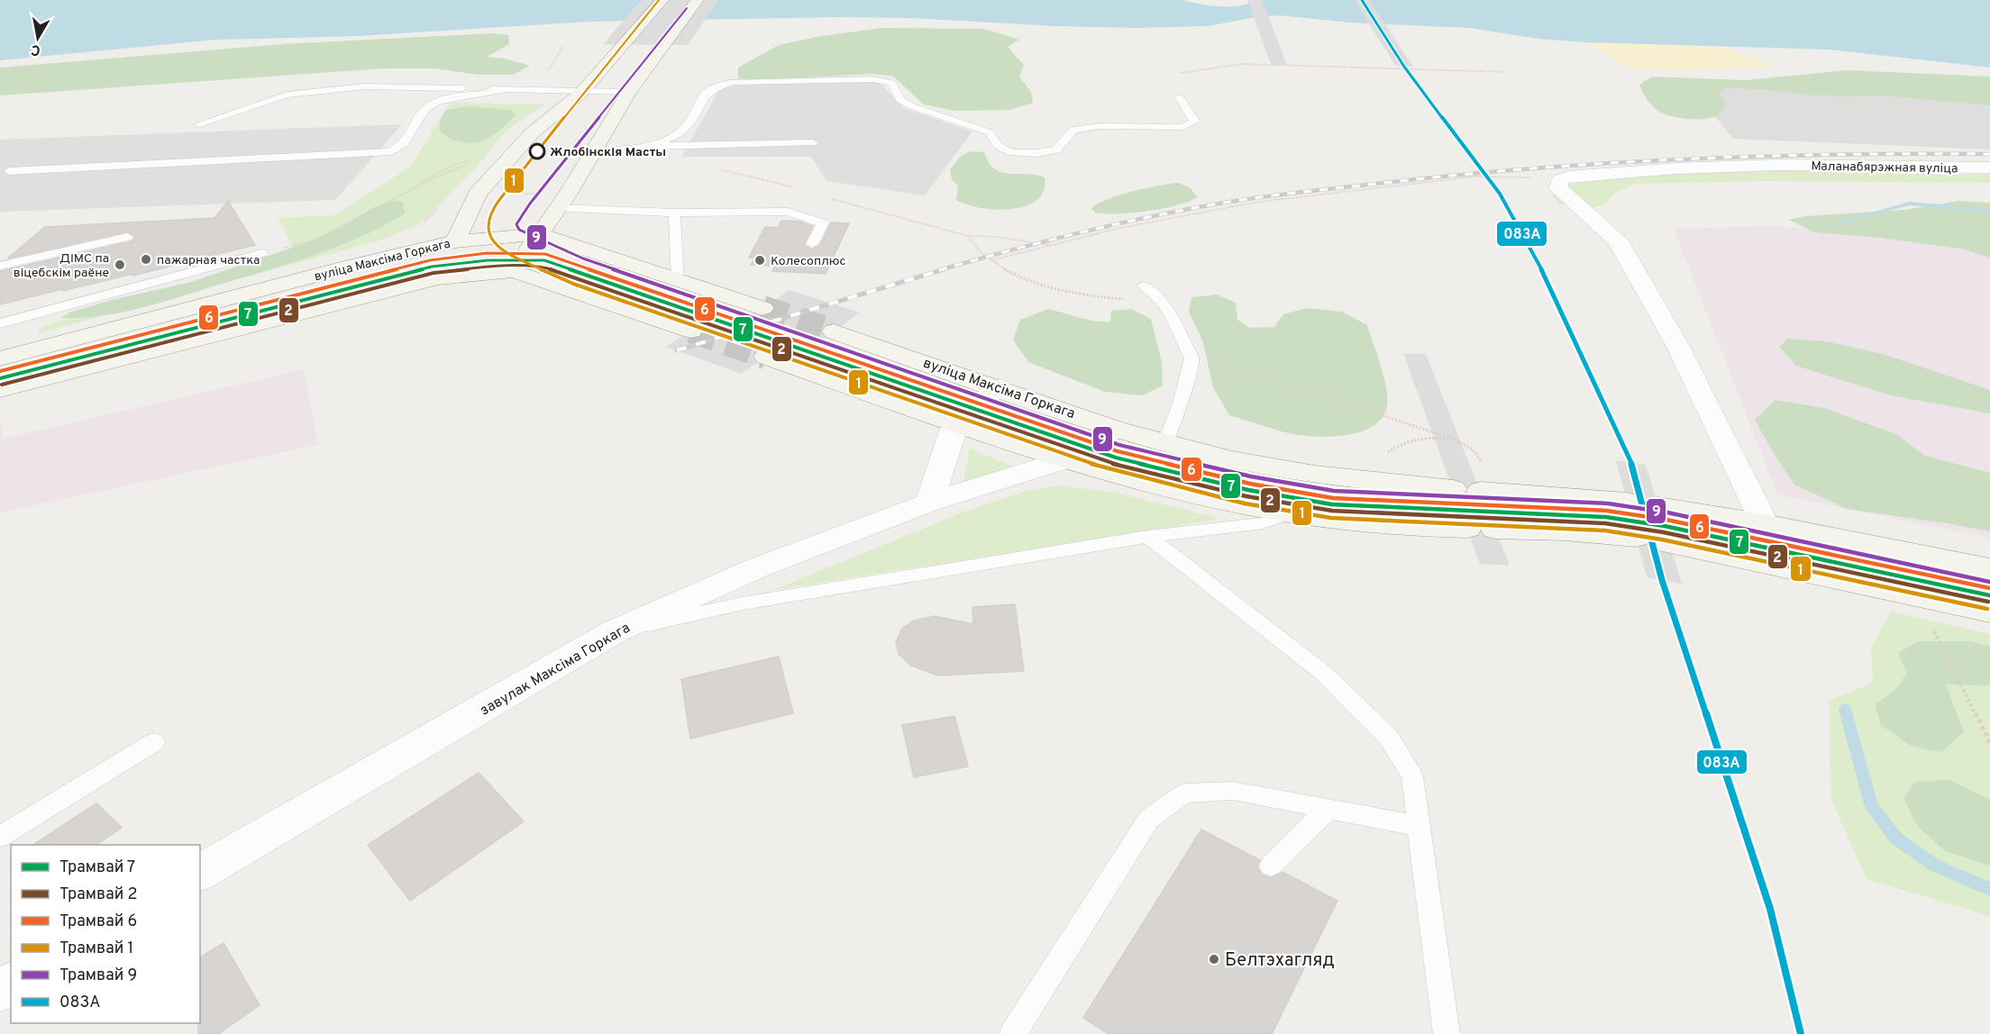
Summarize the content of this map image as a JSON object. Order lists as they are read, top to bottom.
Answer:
{
  "streets": {
    "main road": ["вуліца Максіма Горкага"],
    "street": ["Маланабярэжная вуліца", "завулак Максіма Горкага"]
  },
  "crossings": [
    ["вуліца Максіма Горкага", "завулак Максіма Горкага"]
  ],
  "places": [
    "Жлобінскія Масты",
    "пажарная частка",
    "Колесоплюс",
    "ДІМС па віцебскім раёне",
    "Белтэхагляд"
  ],
  "lines": [
    "tram line 1",
    "transit line 083А",
    "tram line 9",
    "tram line 6",
    "tram line 7",
    "tram line 2"
  ],
  "legend": [
    "Трамвай 7",
    "Трамвай 2",
    "Трамвай 6",
    "Трамвай 1",
    "Трамвай 9",
    "083А"
  ],
  "north": "bottom"
}
